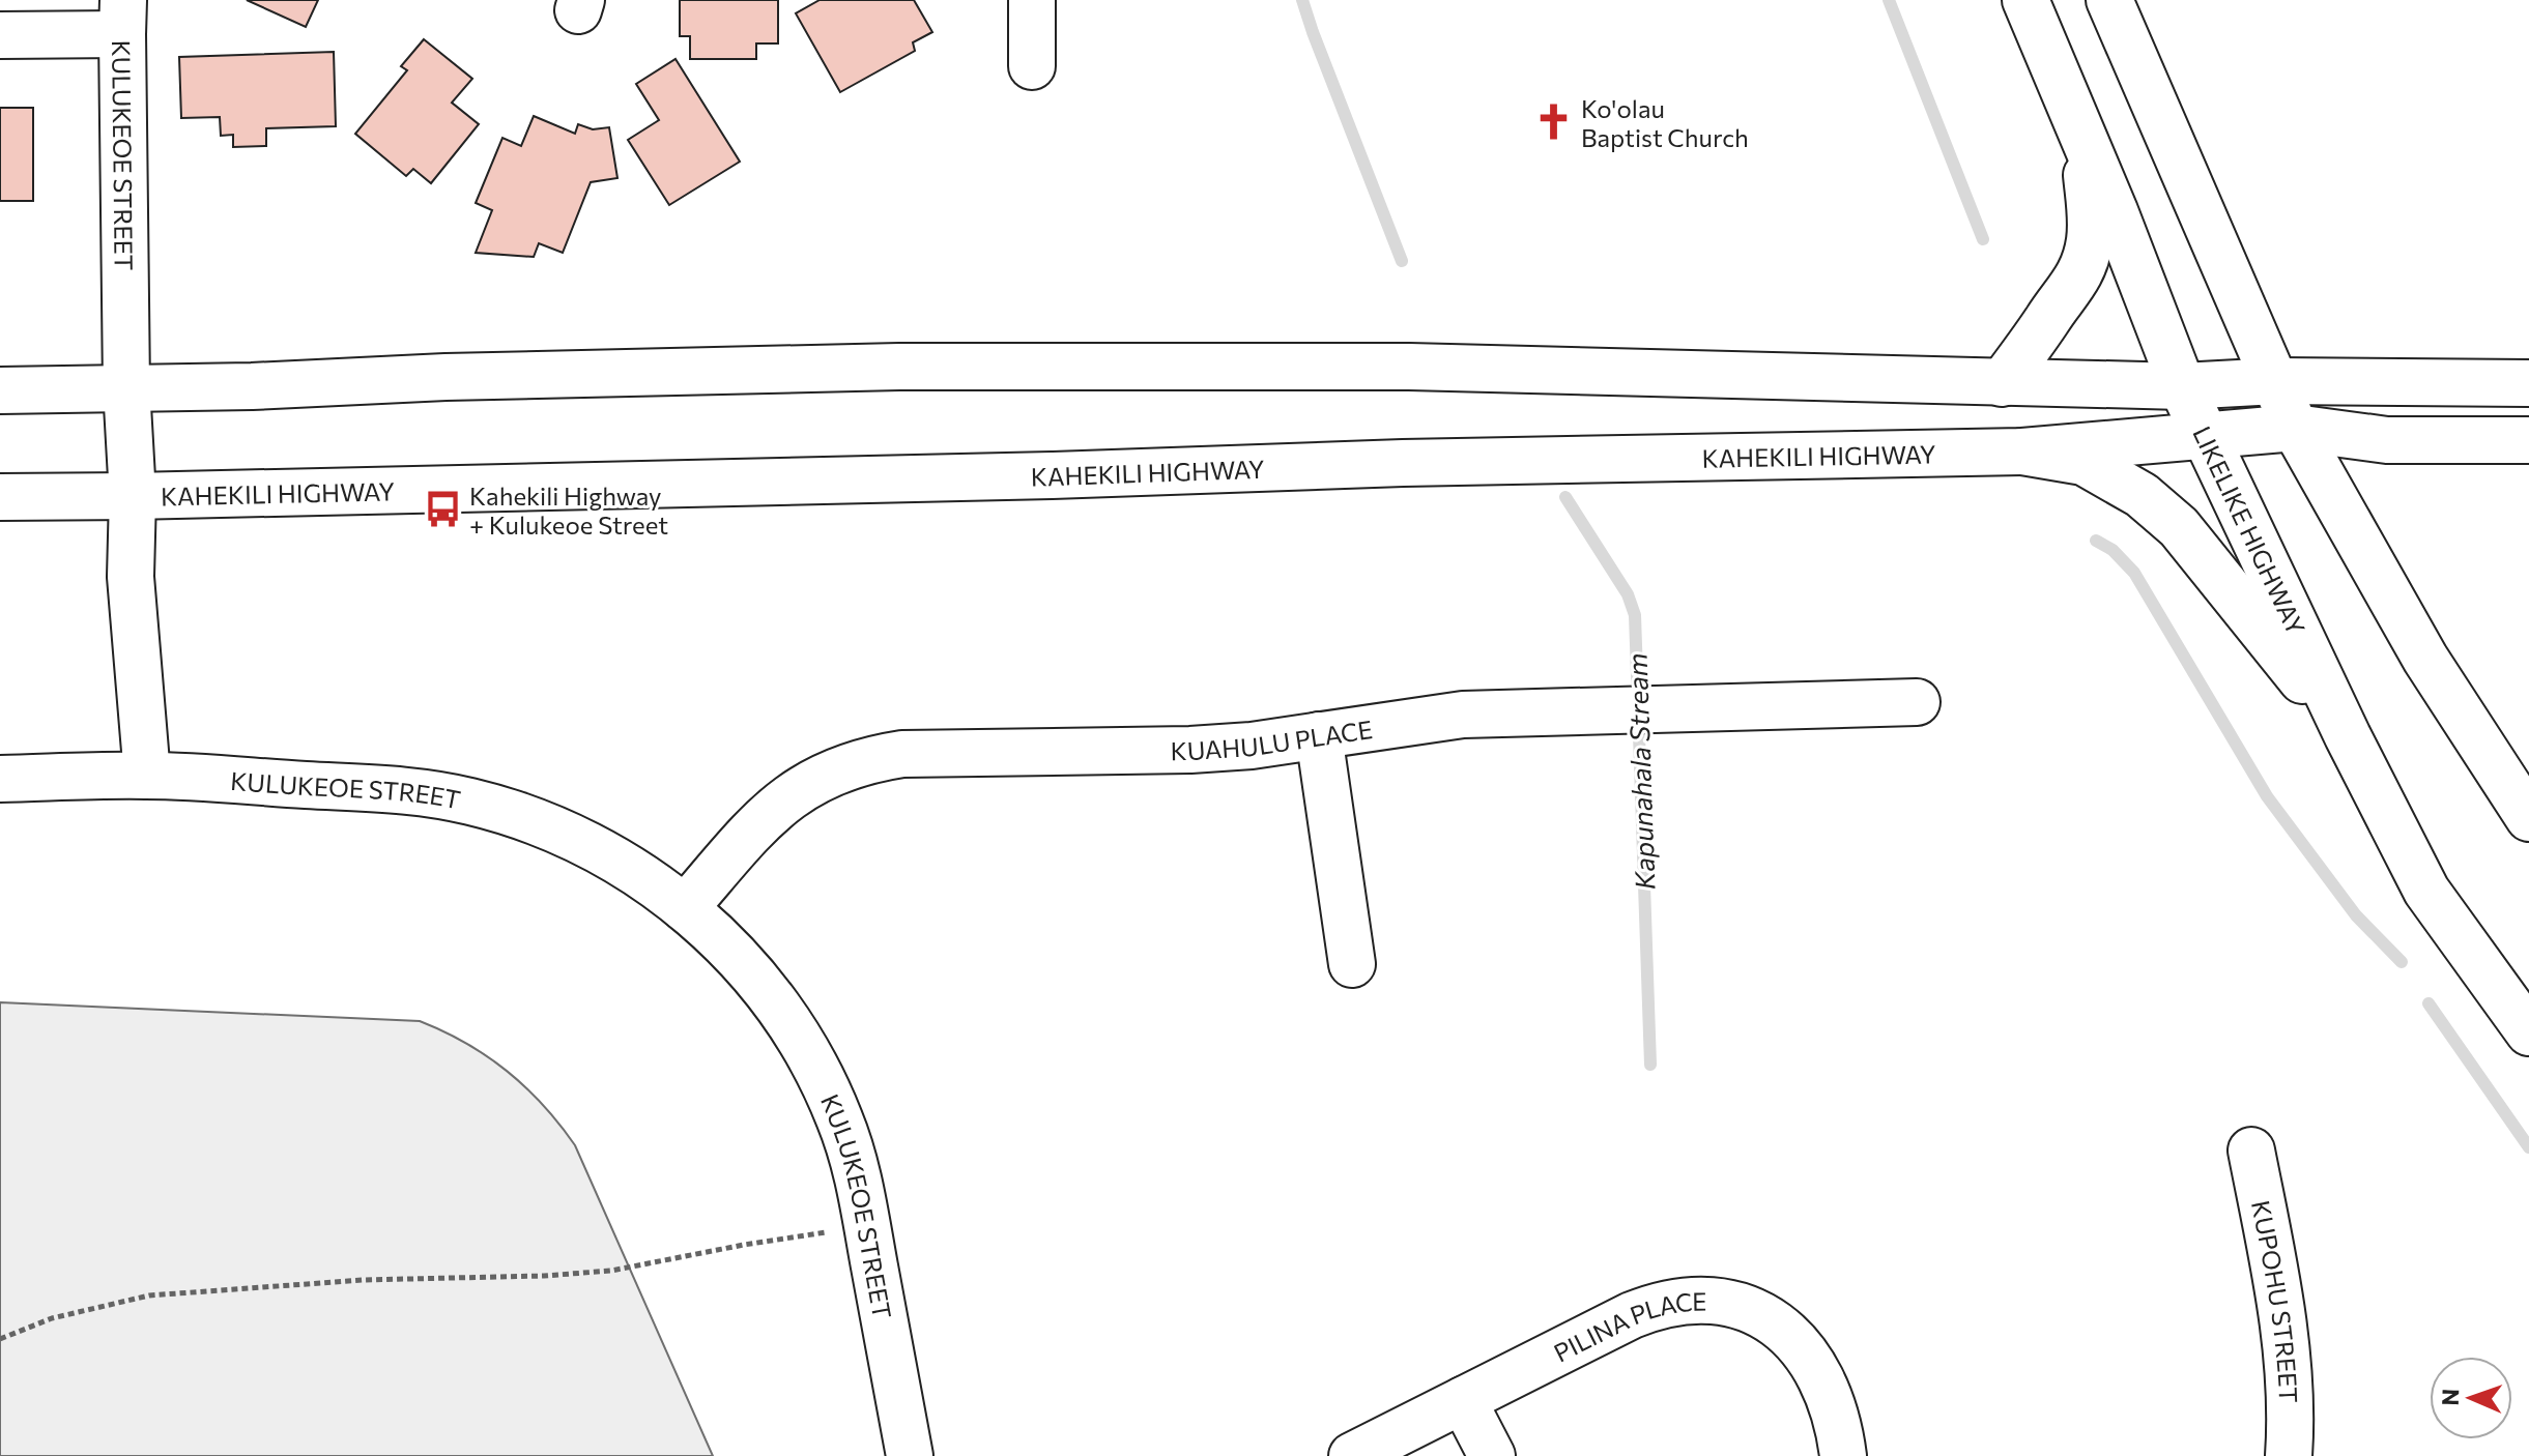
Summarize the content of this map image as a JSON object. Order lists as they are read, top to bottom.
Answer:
{
  "streets": {
    "main road": [
      "KULUKEOE STREET",
      "KAHEKILI HIGHWAY",
      "LIKELIKE HIGHWAY",
      "KUAHULU PLACE",
      "KUPOHU STREET",
      "PILINA PLACE"
    ]
  },
  "crossings": [
    ["KULUKEOE STREET", "KAHEKILI HIGHWAY"],
    ["KULUKEOE STREET", "KUAHULU PLACE"],
    ["KAHEKILI HIGHWAY", "LIKELIKE HIGHWAY"]
  ],
  "water": ["Kapunahala Stream"],
  "places": {
    "church": ["Ko'olau Baptist Church"],
    "bus stop": ["Kahekili Highway + Kulukeoe Street"]
  },
  "north": "left"
}
